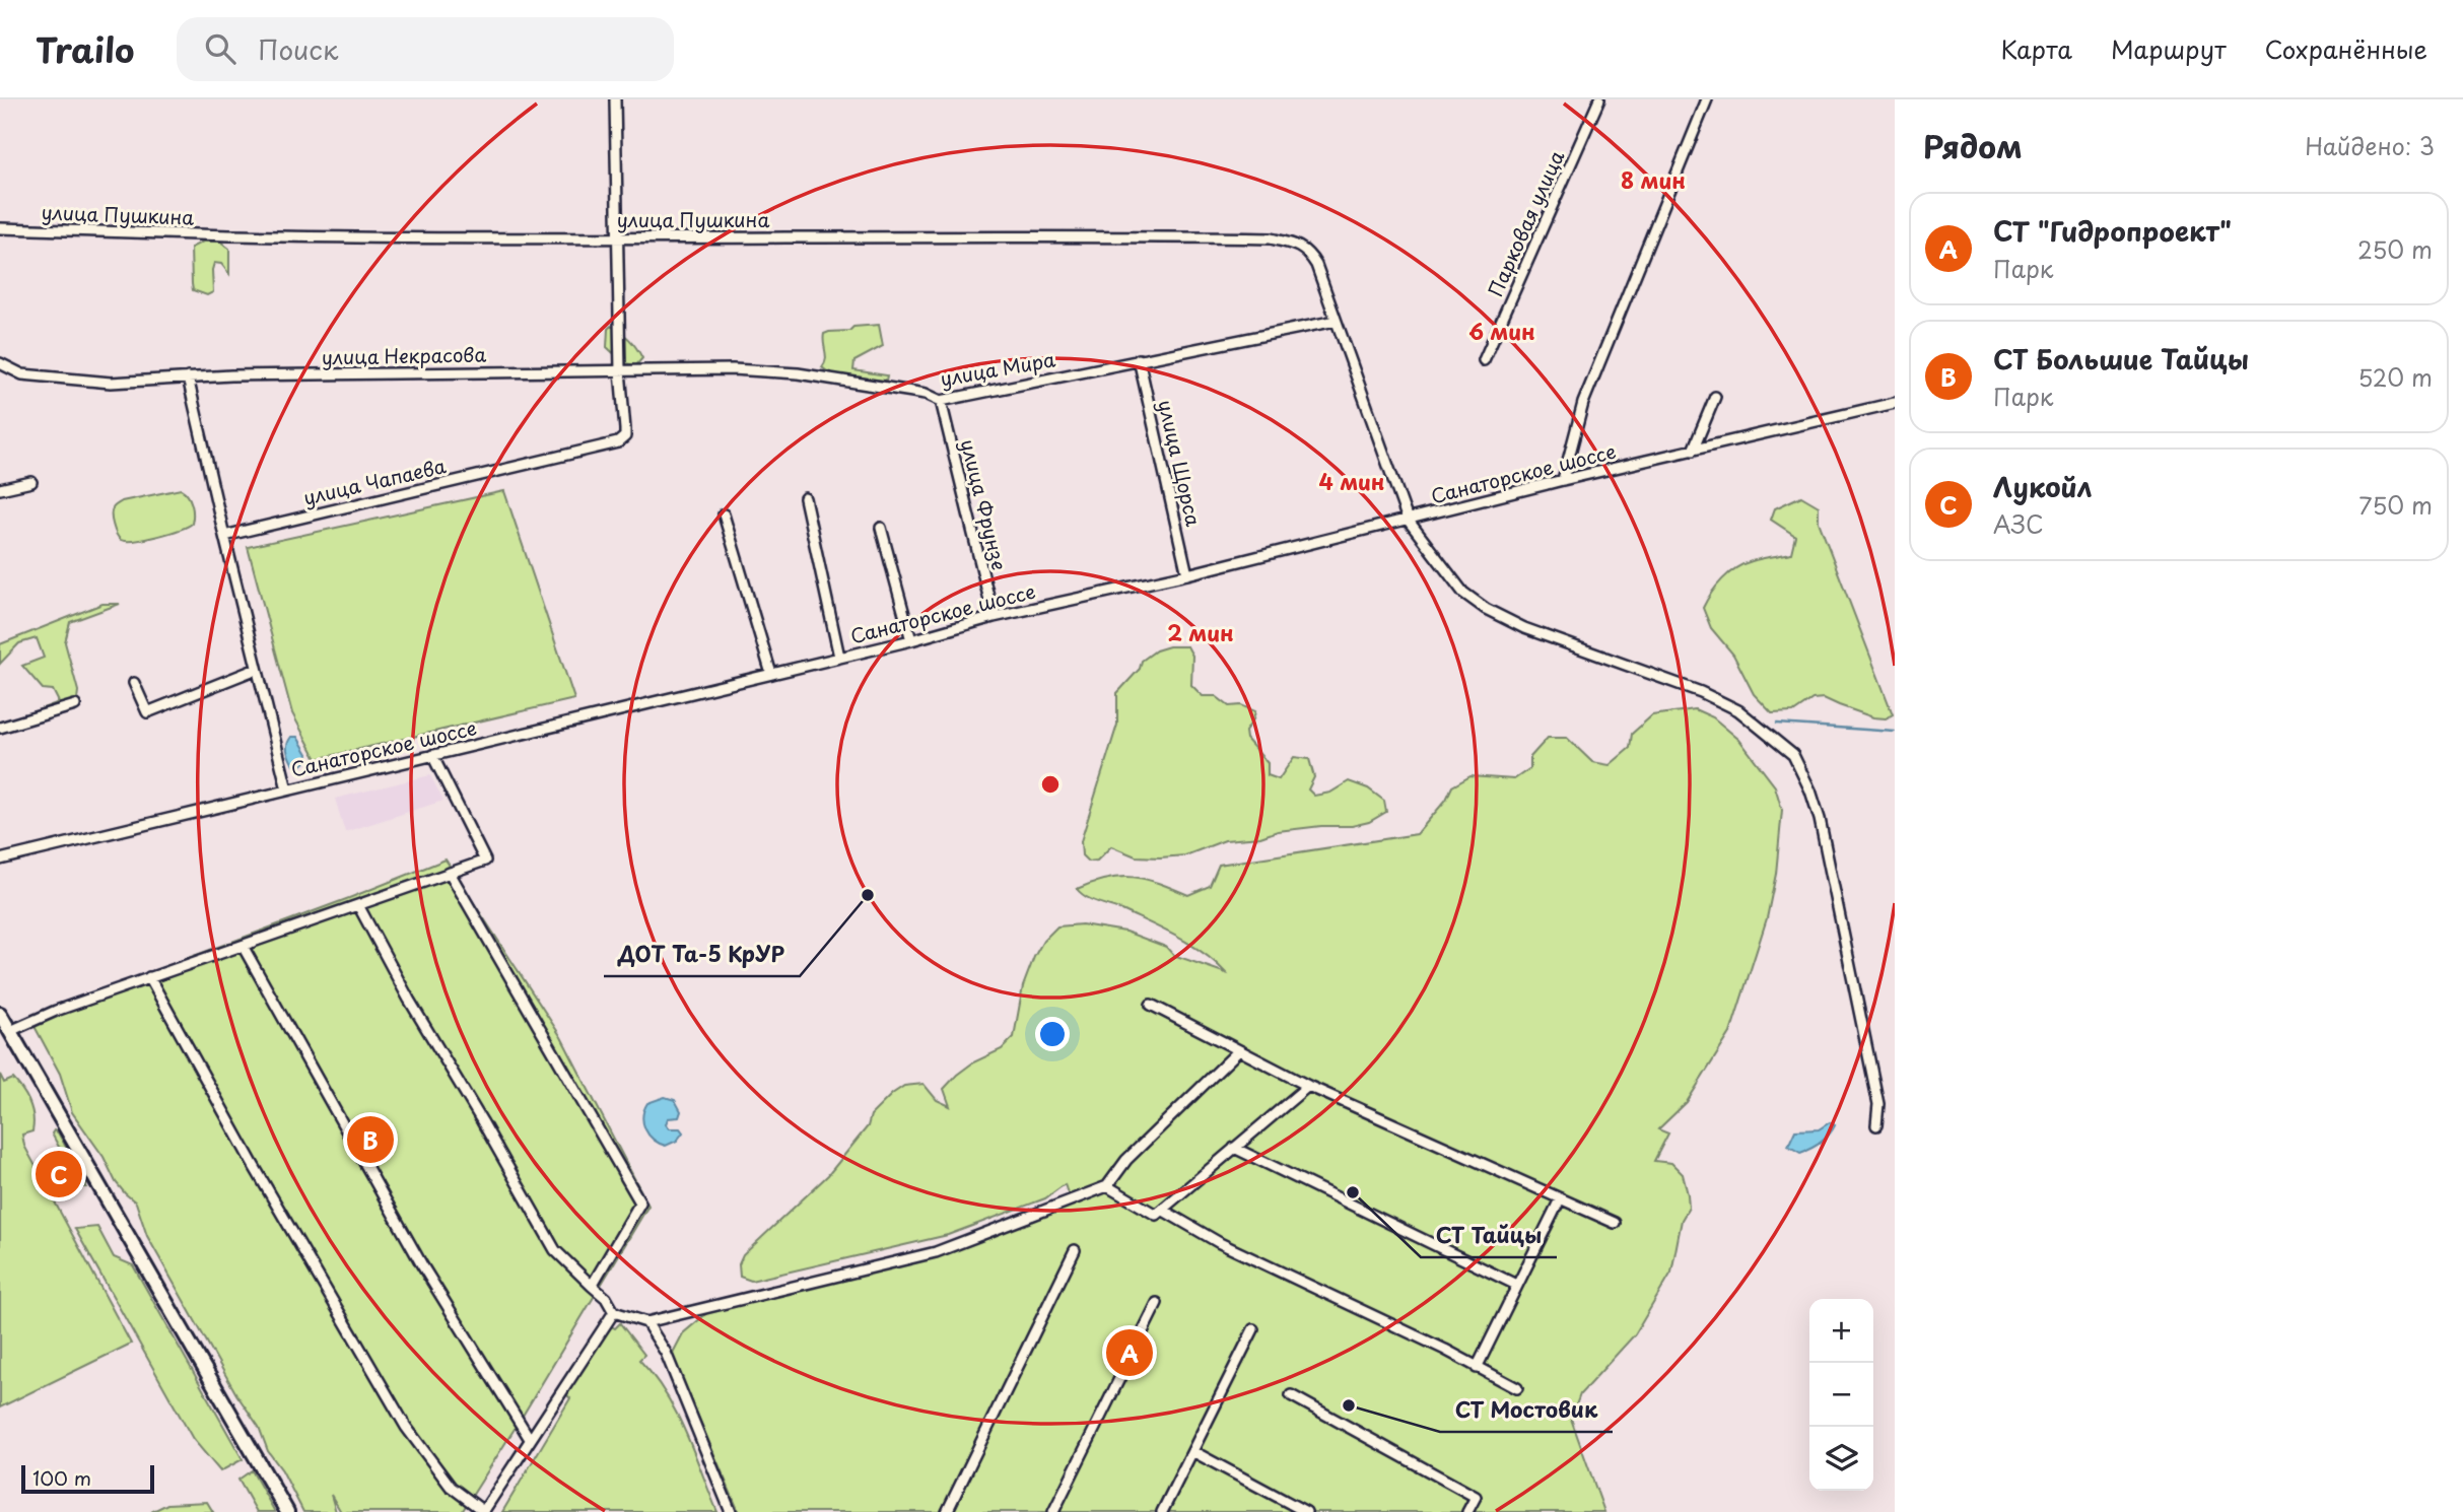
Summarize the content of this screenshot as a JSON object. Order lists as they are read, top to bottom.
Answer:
{
  "streets": {
    "street": [
      "улица Пушкина",
      "Парковая улица",
      "улица Некрасова",
      "улица Мира",
      "улица Щорса",
      "Санаторское шоссе",
      "улица Чапаева",
      "улица Фрунзе"
    ]
  },
  "crossings": [
    ["улица Пушкина", "улица Мира"],
    ["улица Пушкина", "Санаторское шоссе"],
    ["улица Пушкина", "улица Чапаева"],
    ["улица Некрасова", "улица Мира"],
    ["улица Некрасова", "улица Чапаева"],
    ["улица Мира", "улица Щорса"],
    ["улица Мира", "улица Чапаева"],
    ["улица Мира", "улица Фрунзе"],
    ["улица Щорса", "Санаторское шоссе"],
    ["Санаторское шоссе", "улица Фрунзе"]
  ],
  "places": ["ДОТ Та-5 КрУР", "СТ Тайцы", "СТ Мостовик"],
  "scale_bar": "100 m",
  "page": {
    "header": "Trailo",
    "search": "Поиск",
    "nav": ["Карта", "Маршрут", "Сохранённые"],
    "heading": ["Рядом", "Найдено: 3"],
    "list": [
      {
        "mark": "A",
        "name": "СТ \"Гидропроект\"",
        "note": "Парк",
        "value": "250 m"
      },
      {
        "mark": "B",
        "name": "СТ Большие Тайцы",
        "note": "Парк",
        "value": "520 m"
      },
      {
        "mark": "C",
        "name": "Лукойл",
        "note": "АЗС",
        "value": "750 m"
      }
    ],
    "pins": ["B", "C", "A"],
    "map_buttons": ["+", "−"],
    "scale": "100 m"
  },
  "rings": [
    "8 мин",
    "6 мин",
    "4 мин",
    "2 мин"
  ]
}
